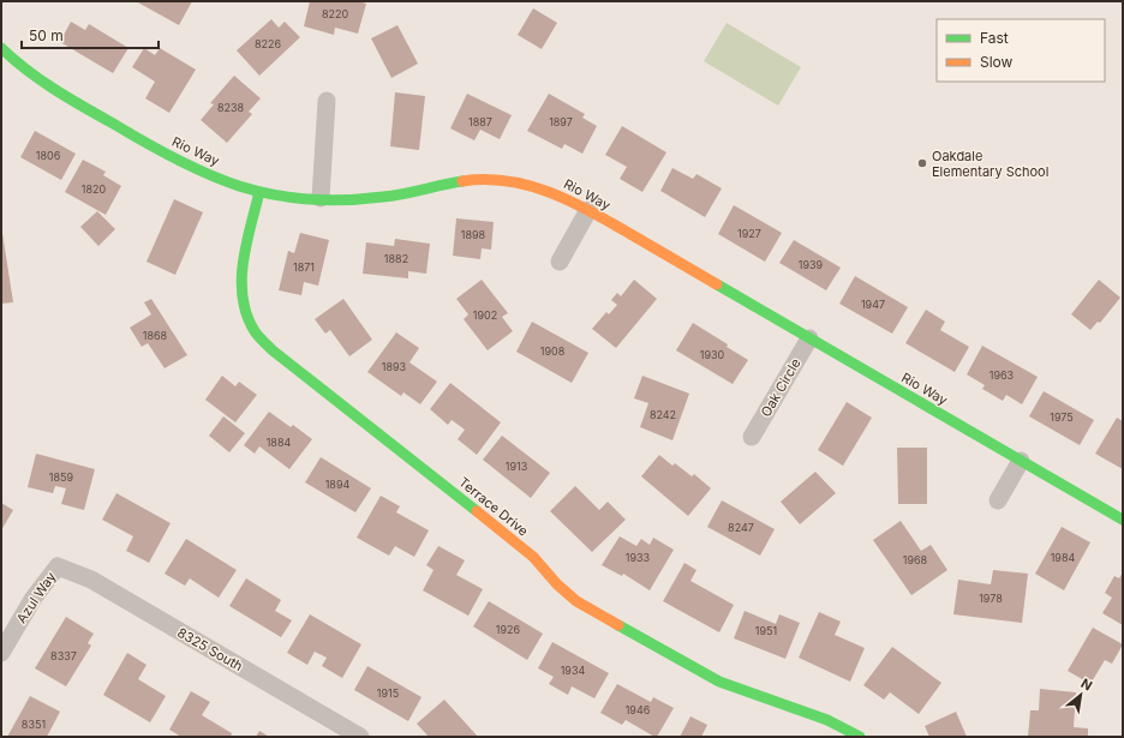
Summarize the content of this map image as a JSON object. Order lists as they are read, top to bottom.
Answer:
{
  "streets": {
    "street": [
      "Rio Way",
      "Oak Circle",
      "Terrace Drive",
      "Azul Way",
      "8325 South"
    ]
  },
  "crossings": [
    ["Rio Way", "Oak Circle"],
    ["Rio Way", "Terrace Drive"],
    ["Azul Way", "8325 South"]
  ],
  "places": ["Oakdale Elementary School"],
  "house_numbers": [
    "8220",
    "8226",
    "8238",
    "1887",
    "1897",
    "1806",
    "1820",
    "1927",
    "1898",
    "1882",
    "1939",
    "1871",
    "1947",
    "1902",
    "1868",
    "1908",
    "1930",
    "1893",
    "1963",
    "8242",
    "1975",
    "1884",
    "1913",
    "1859",
    "1894",
    "8247",
    "1933",
    "1984",
    "1968",
    "1978",
    "1926",
    "1951",
    "8337",
    "1934",
    "1915",
    "1946",
    "8351"
  ],
  "legend": ["Fast", "Slow"],
  "scale_bar": "50 m",
  "north": "top right"
}
